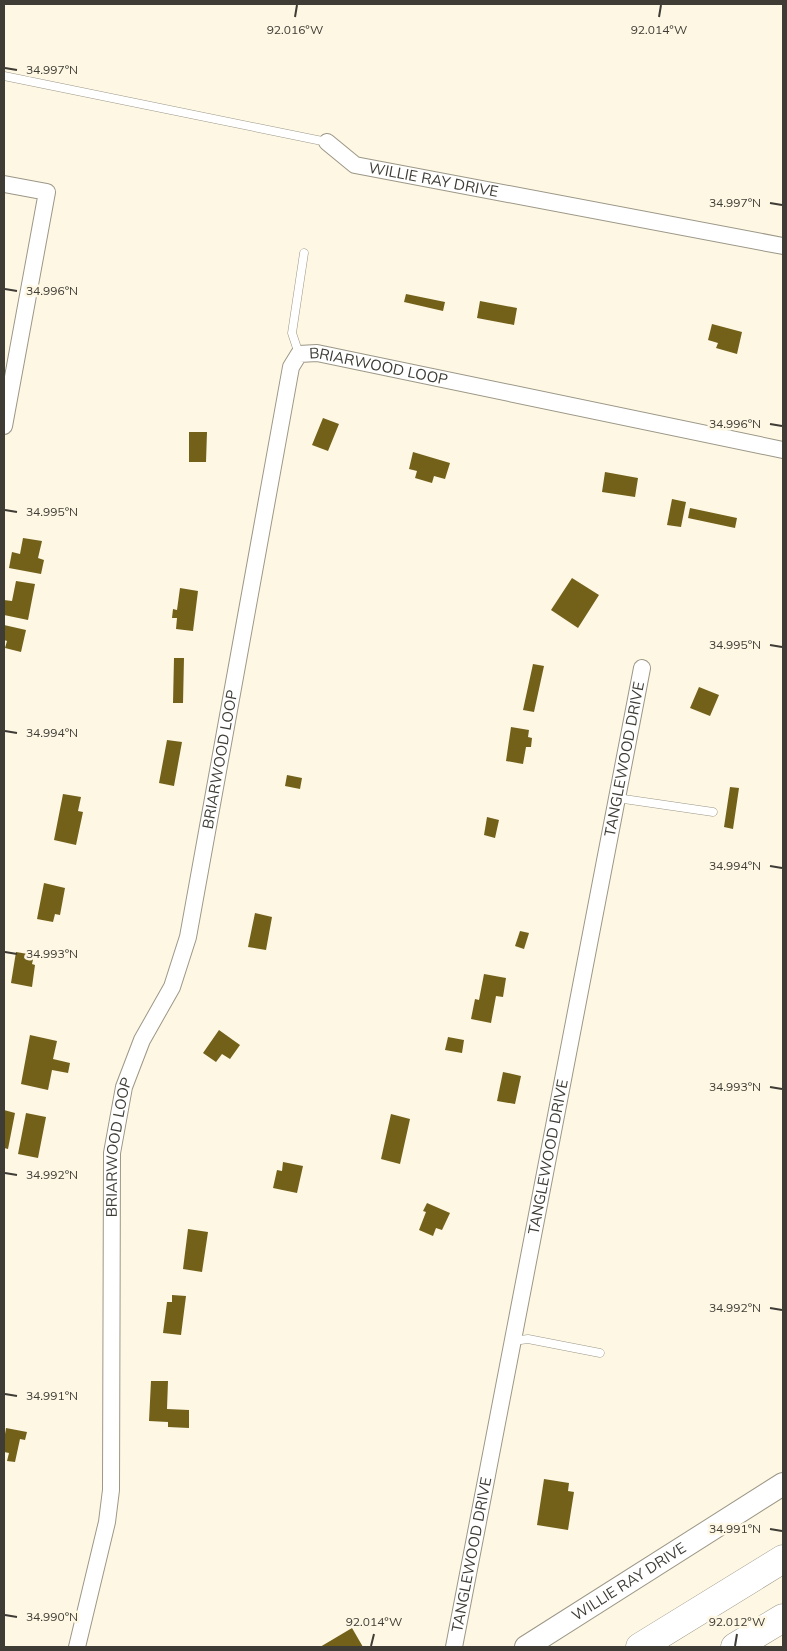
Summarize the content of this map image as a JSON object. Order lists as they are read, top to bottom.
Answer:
{
  "streets": {
    "street": ["WILLIE RAY DRIVE", "BRIARWOOD LOOP", "TANGLEWOOD DRIVE"]
  },
  "coordinates": [
    "92.016°W",
    "92.014°W",
    "34.997°N",
    "34.996°N",
    "34.995°N",
    "34.994°N",
    "34.993°N",
    "34.992°N",
    "34.991°N",
    "34.990°N",
    "92.012°W"
  ]
}
